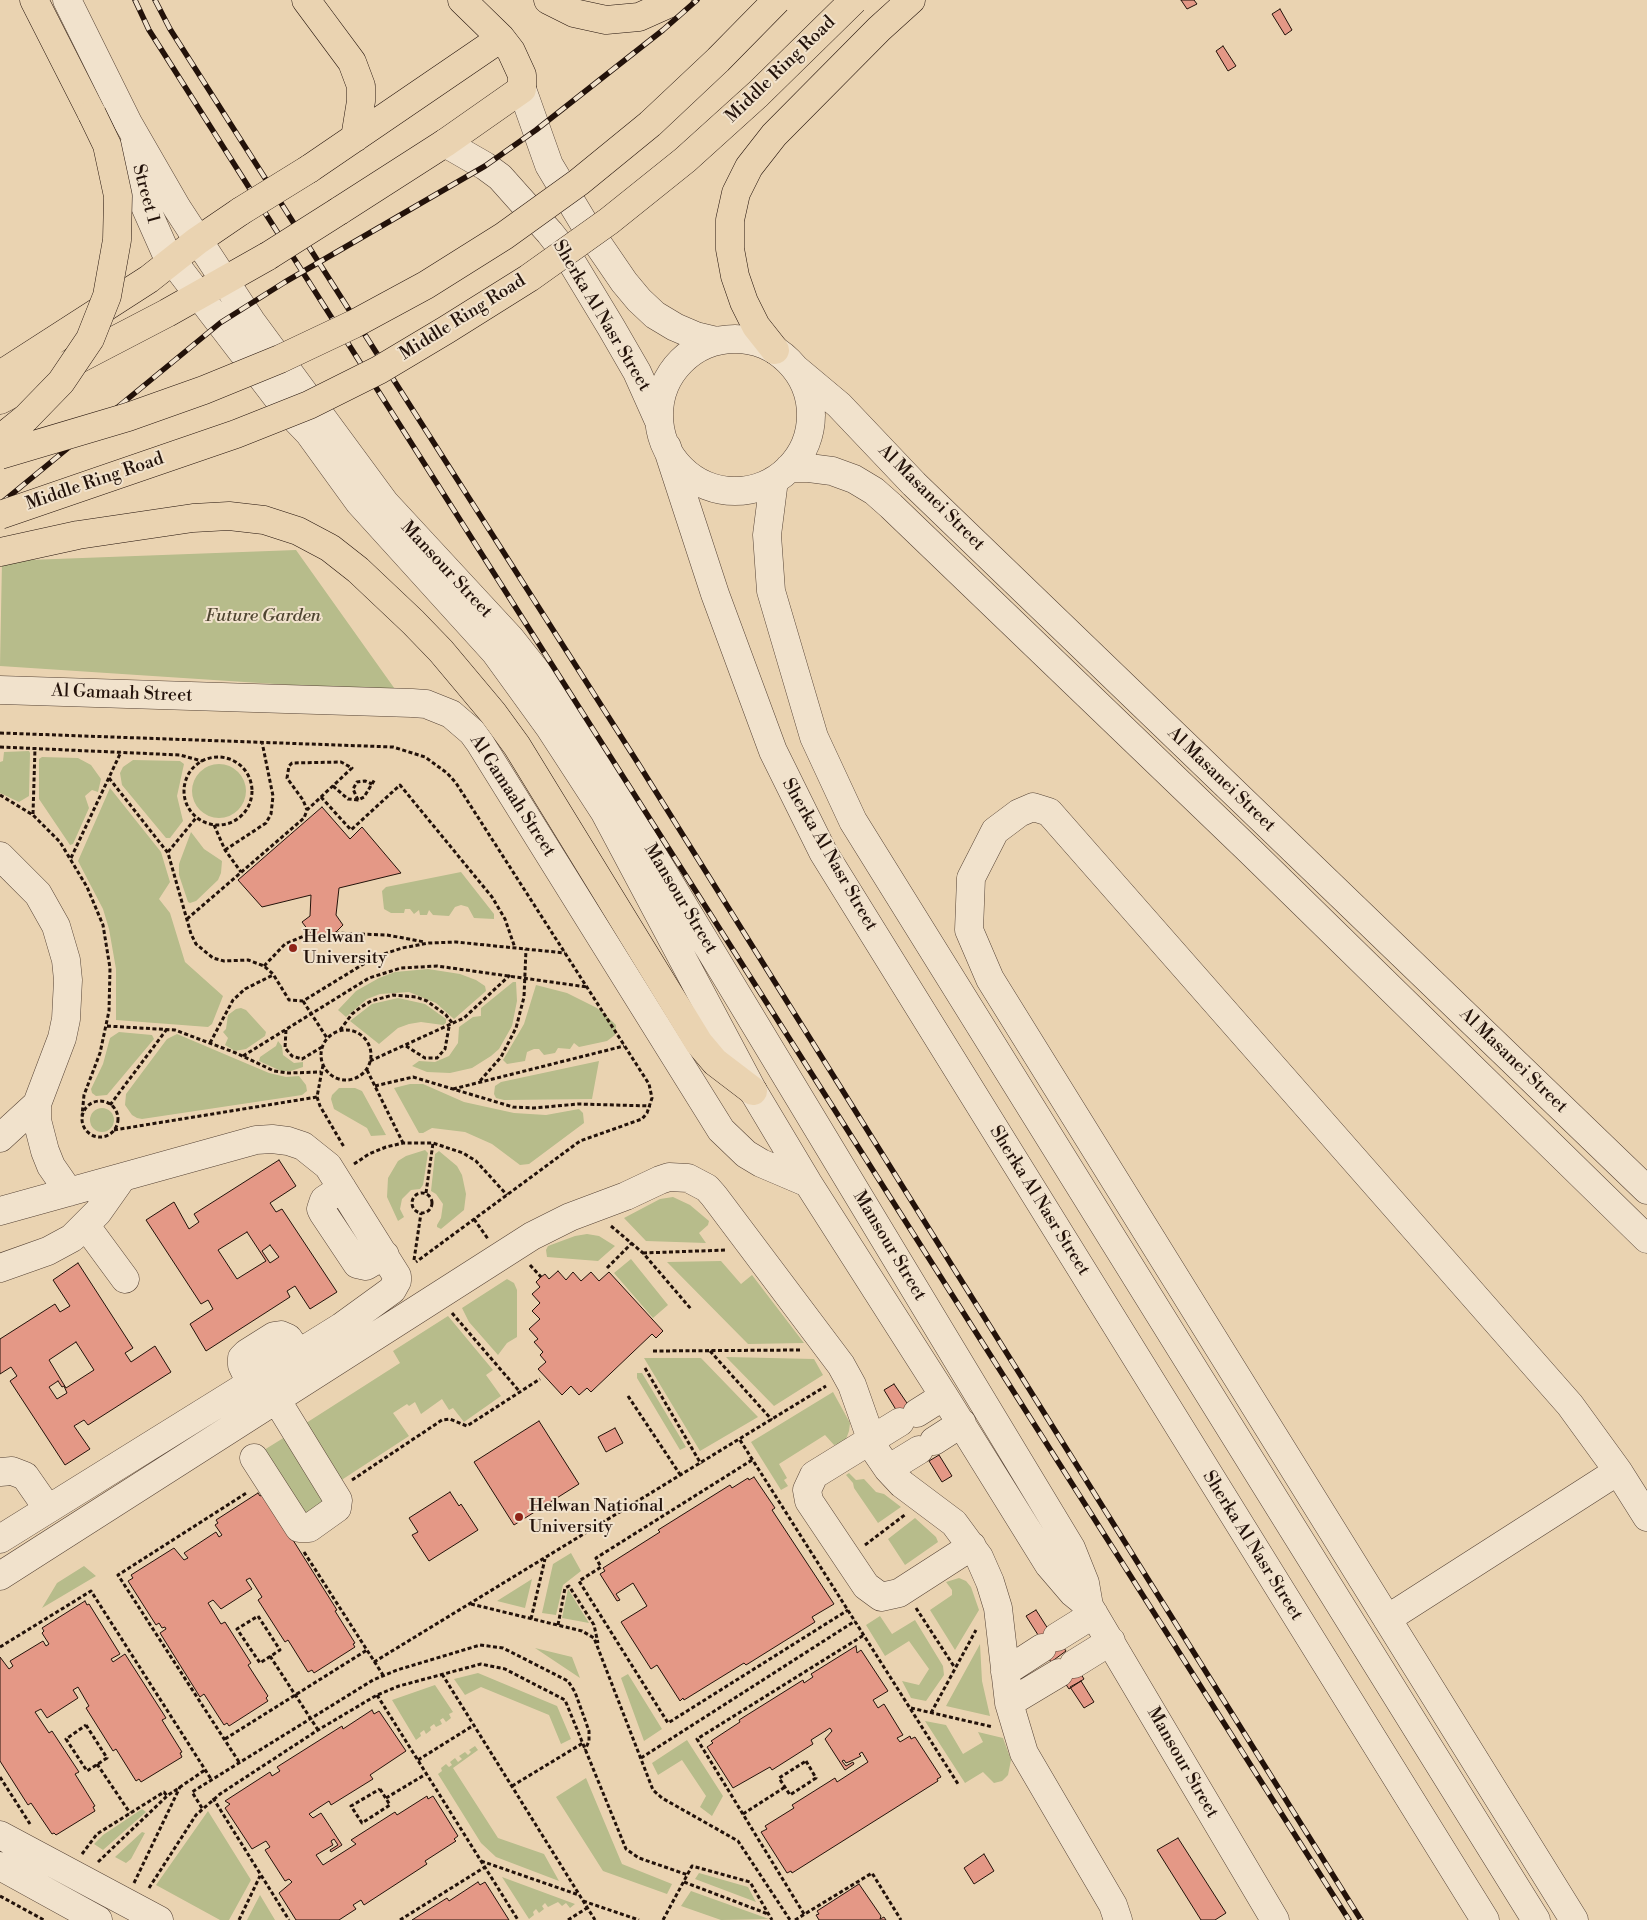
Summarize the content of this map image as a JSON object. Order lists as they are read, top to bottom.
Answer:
{
  "streets": {
    "main road": ["Middle Ring Road", "Sherka Al Nasr Street"],
    "street": [
      "Street 1",
      "Al Masanei Street",
      "Mansour Street",
      "Al Gamaah Street"
    ]
  },
  "crossings": [
    ["Street 1", "Mansour Street"],
    ["Sherka Al Nasr Street", "Al Masanei Street"],
    ["Mansour Street", "Al Gamaah Street"]
  ],
  "parks": ["Future Garden"],
  "places": ["Helwan University", "Helwan National University"]
}
